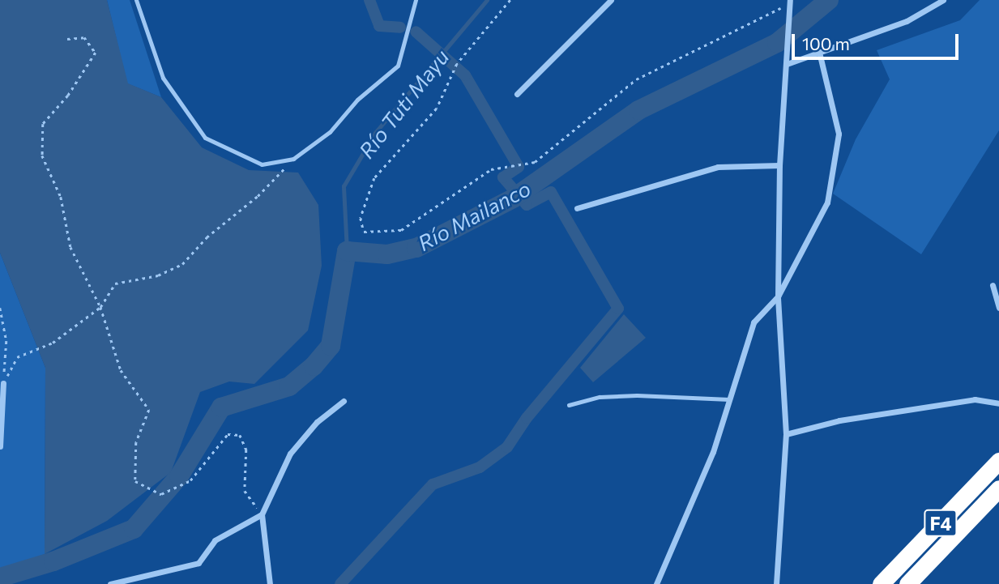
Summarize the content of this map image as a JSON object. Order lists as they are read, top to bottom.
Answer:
{
  "streets": {
    "highway": ["F4"]
  },
  "water": ["Río Tuti Mayu", "Río Mailanco"],
  "scale_bar": "100 m"
}
